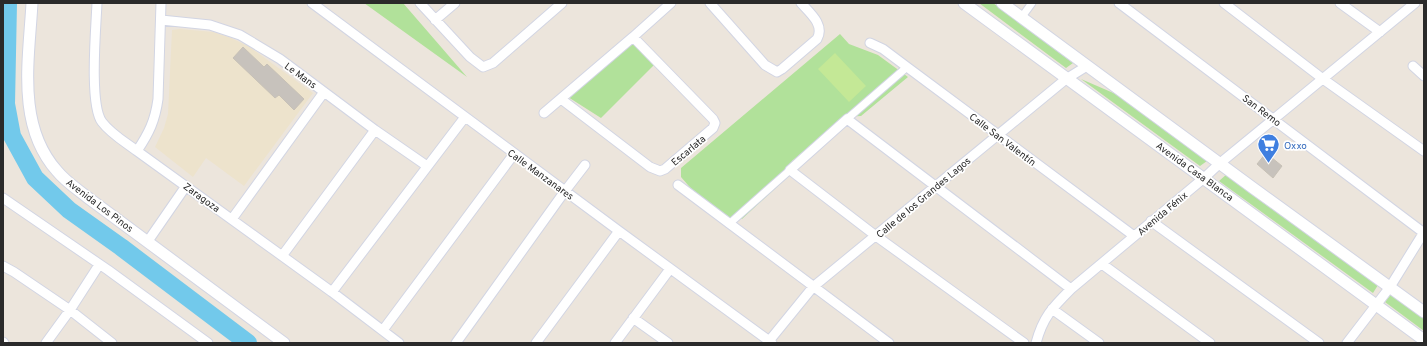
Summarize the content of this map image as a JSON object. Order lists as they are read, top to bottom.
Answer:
{
  "streets": {
    "street": [
      "Le Mans",
      "San Remo",
      "Calle San Valentín",
      "Escarlata",
      "Avenida Casa Blanca",
      "Calle Manzanares",
      "Zaragoza",
      "Calle de los Grandes Lagos",
      "Avenida Los Pinos",
      "Avenida Fénix"
    ]
  },
  "crossings": [
    ["San Remo", "Avenida Fénix"],
    ["Calle San Valentín", "Calle de los Grandes Lagos"],
    ["Calle San Valentín", "Avenida Fénix"],
    ["Avenida Casa Blanca", "Calle de los Grandes Lagos"],
    ["Avenida Casa Blanca", "Avenida Fénix"],
    ["Calle Manzanares", "Calle de los Grandes Lagos"]
  ],
  "places": {
    "supermarket": ["Oxxo"]
  }
}
